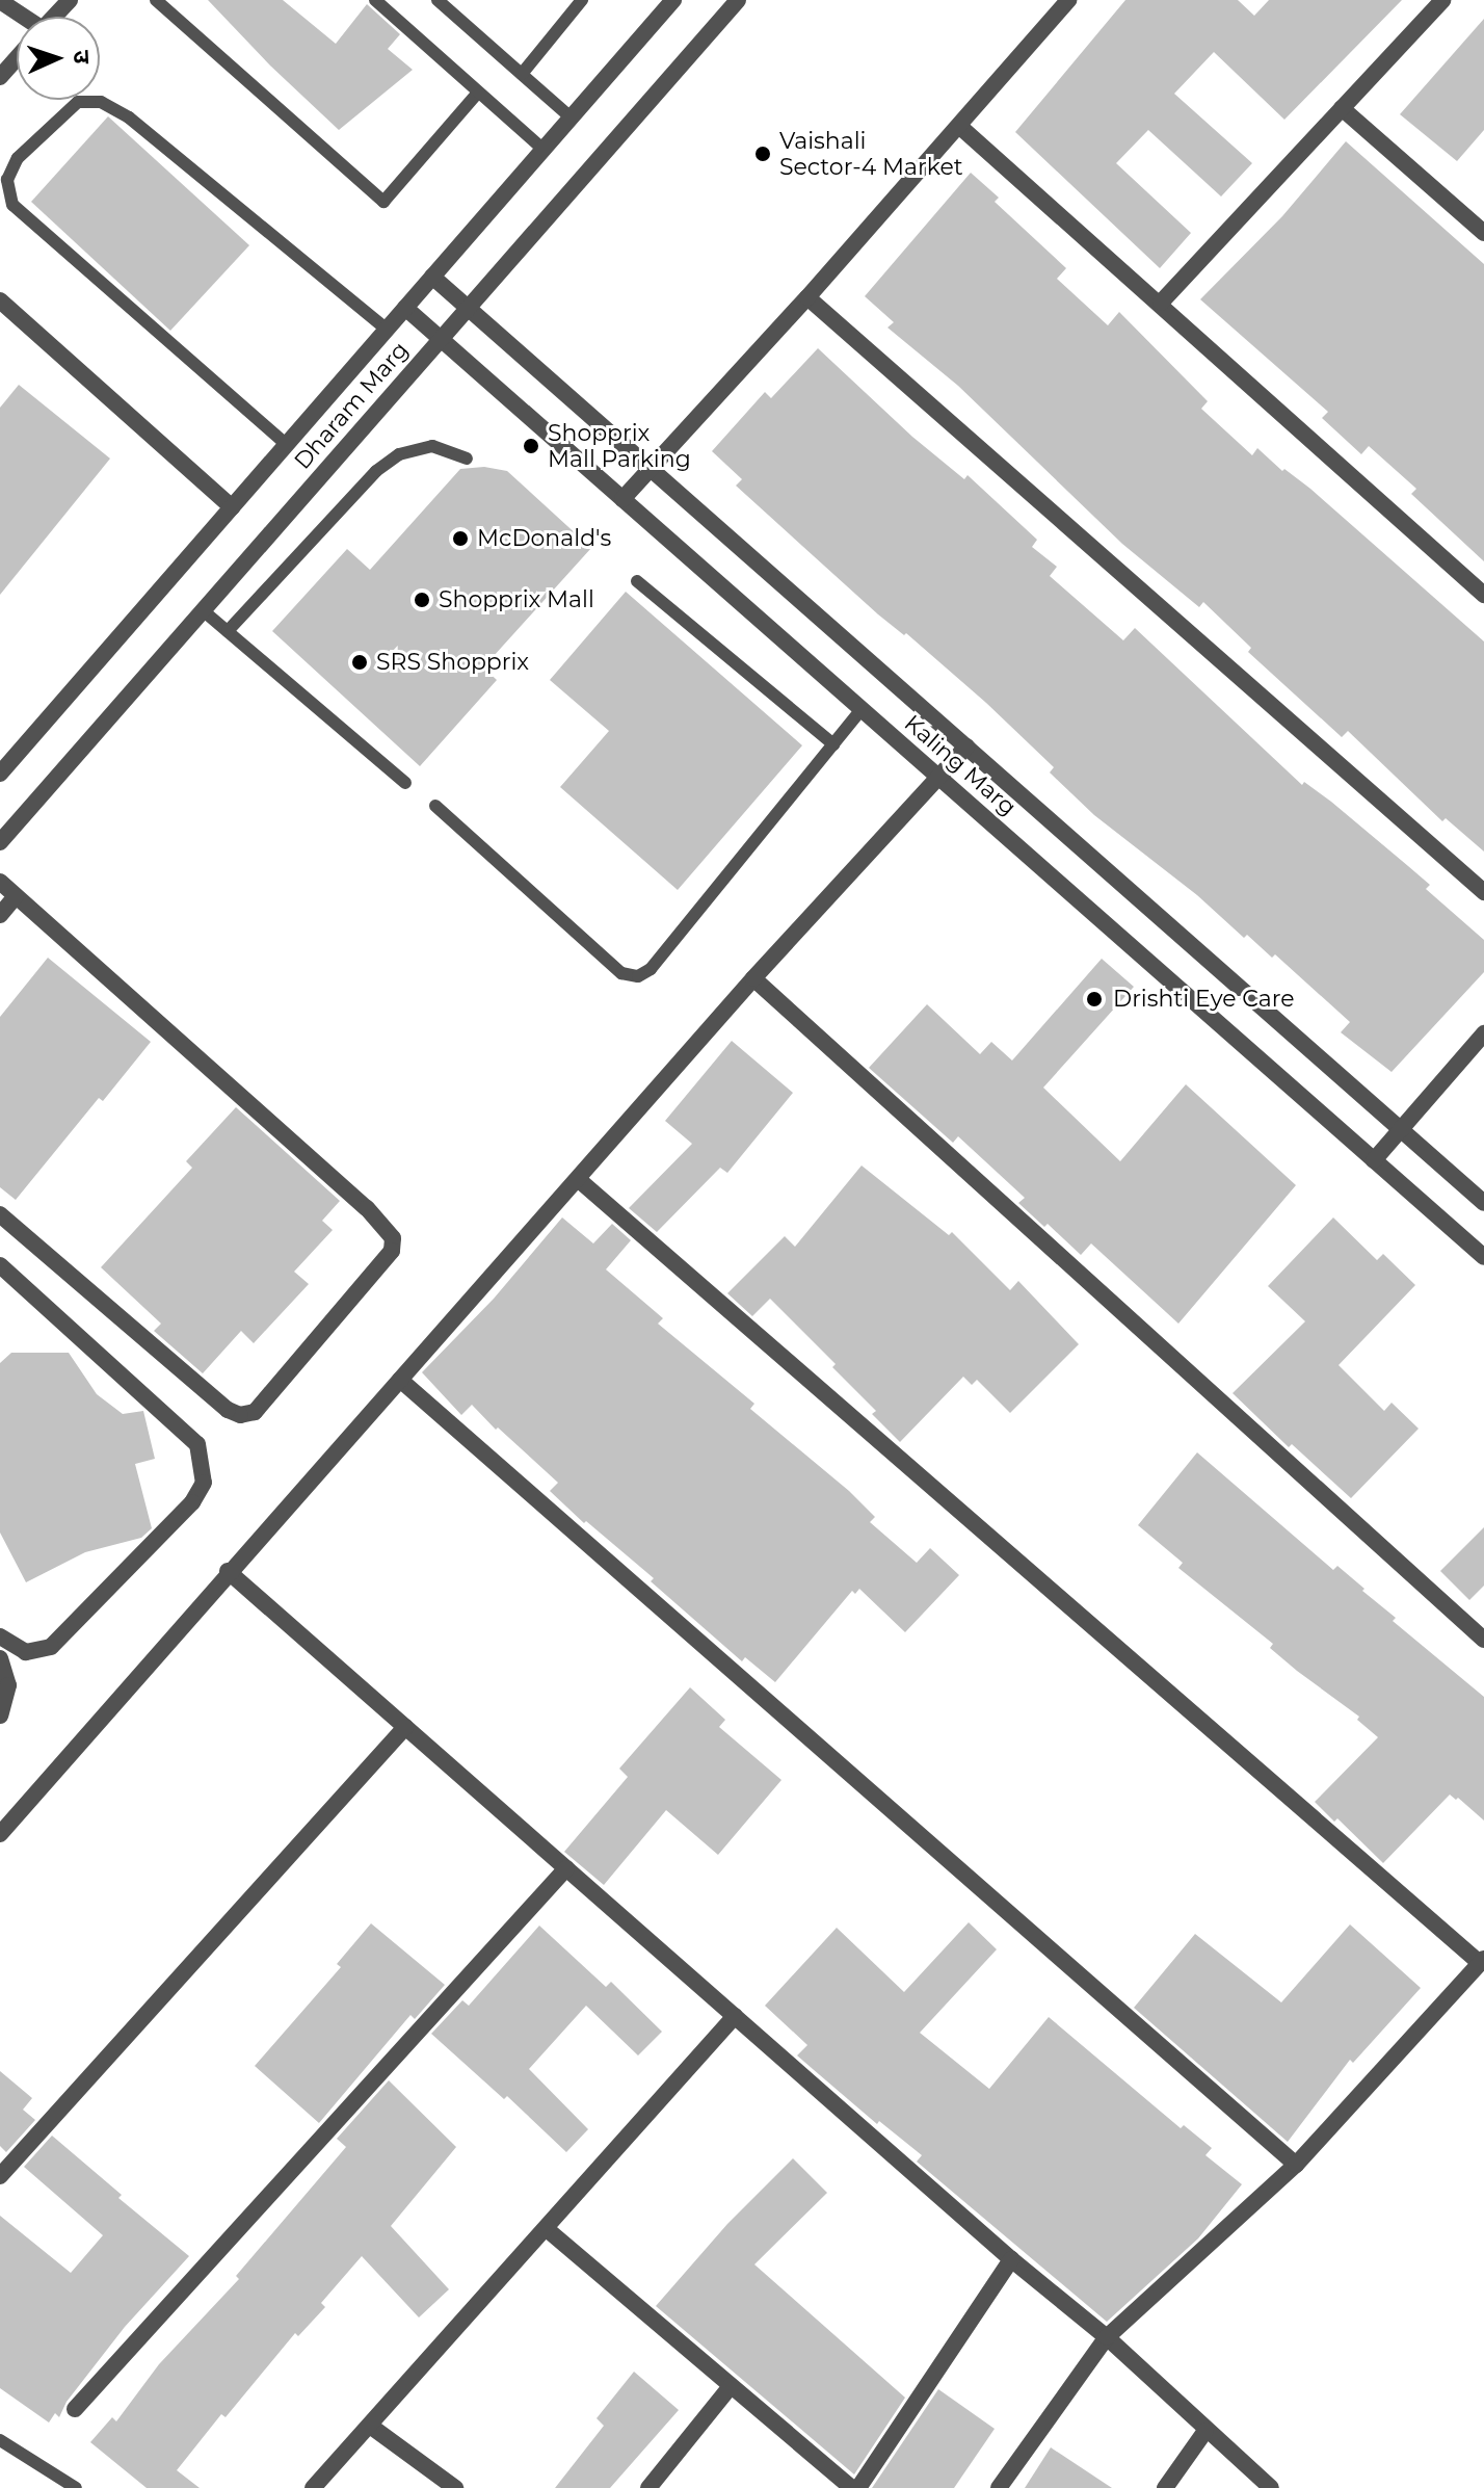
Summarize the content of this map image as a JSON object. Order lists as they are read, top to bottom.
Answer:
{
  "streets": {
    "street": ["Dharam Marg", "Kaling Marg"]
  },
  "crossings": [
    ["Dharam Marg", "Kaling Marg"]
  ],
  "places": [
    "Vaishali Sector-4 Market",
    "Shopprix Mall Parking",
    "McDonald's",
    "Shopprix Mall",
    "SRS Shopprix",
    "Drishti Eye Care"
  ],
  "north": "right"
}
